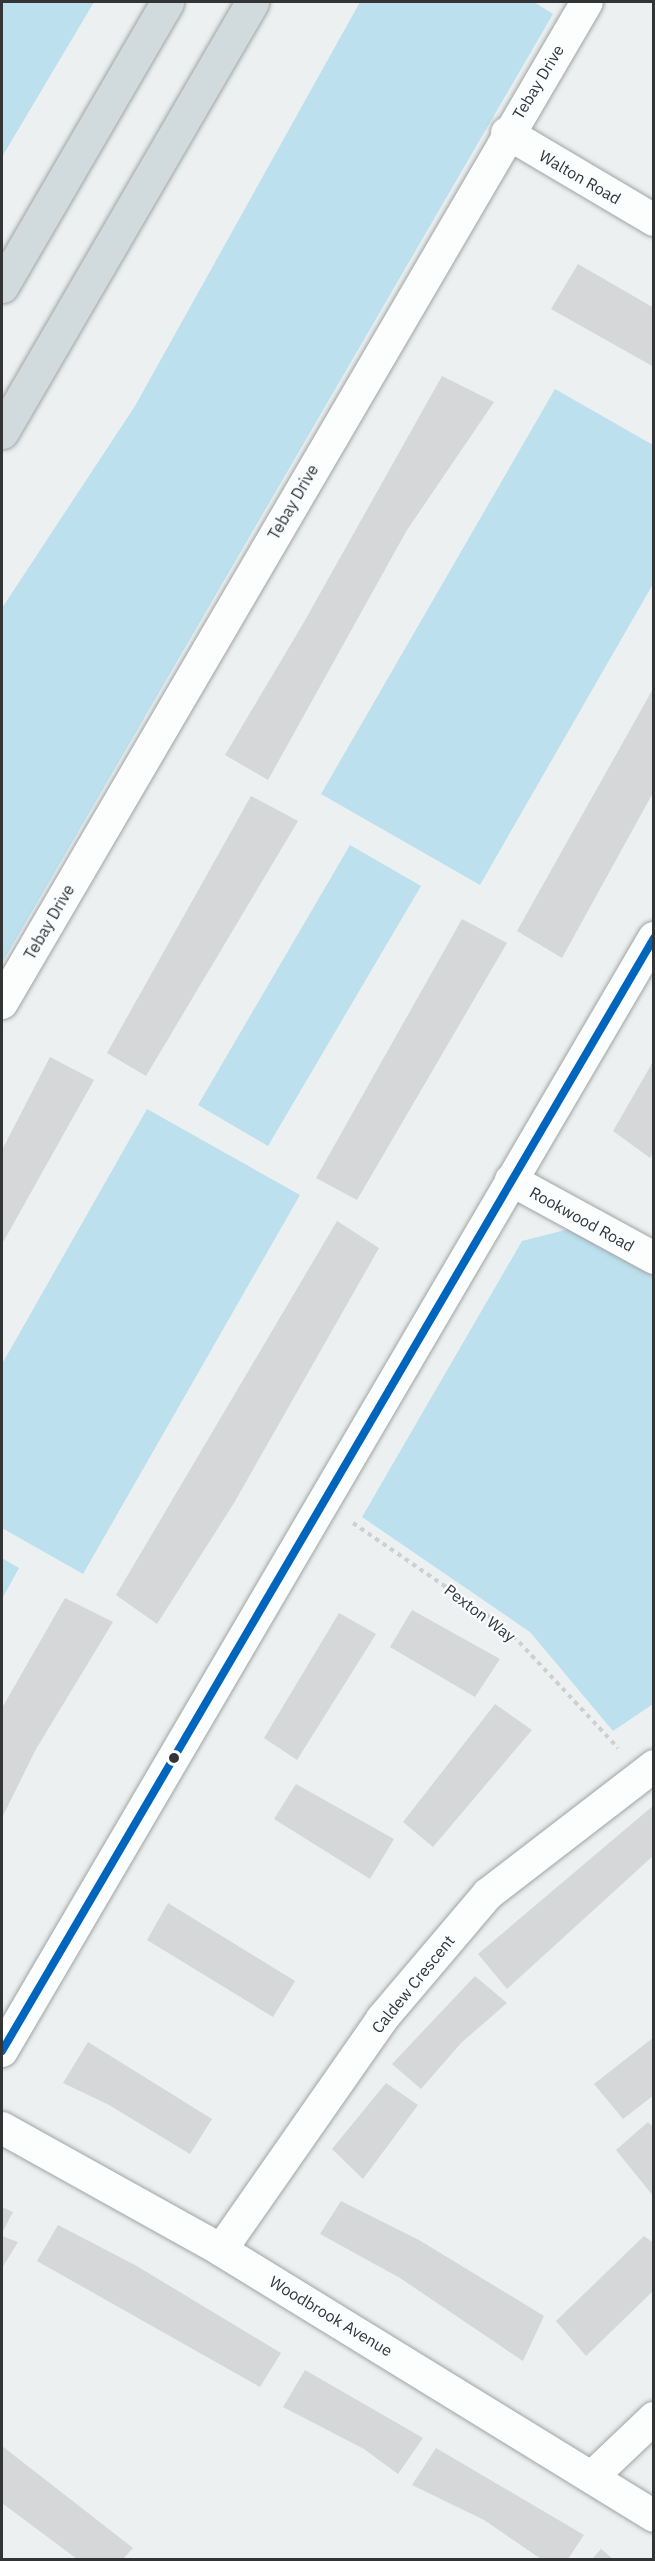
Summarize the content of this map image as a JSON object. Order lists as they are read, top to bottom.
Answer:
{
  "streets": {
    "street": [
      "Tebay Drive",
      "Walton Road",
      "Rookwood Road",
      "Caldew Crescent",
      "Woodbrook Avenue"
    ],
    "path": ["Pexton Way"]
  },
  "crossings": [
    ["Tebay Drive", "Walton Road"],
    ["Pexton Way", "Caldew Crescent"],
    ["Caldew Crescent", "Woodbrook Avenue"]
  ]
}
